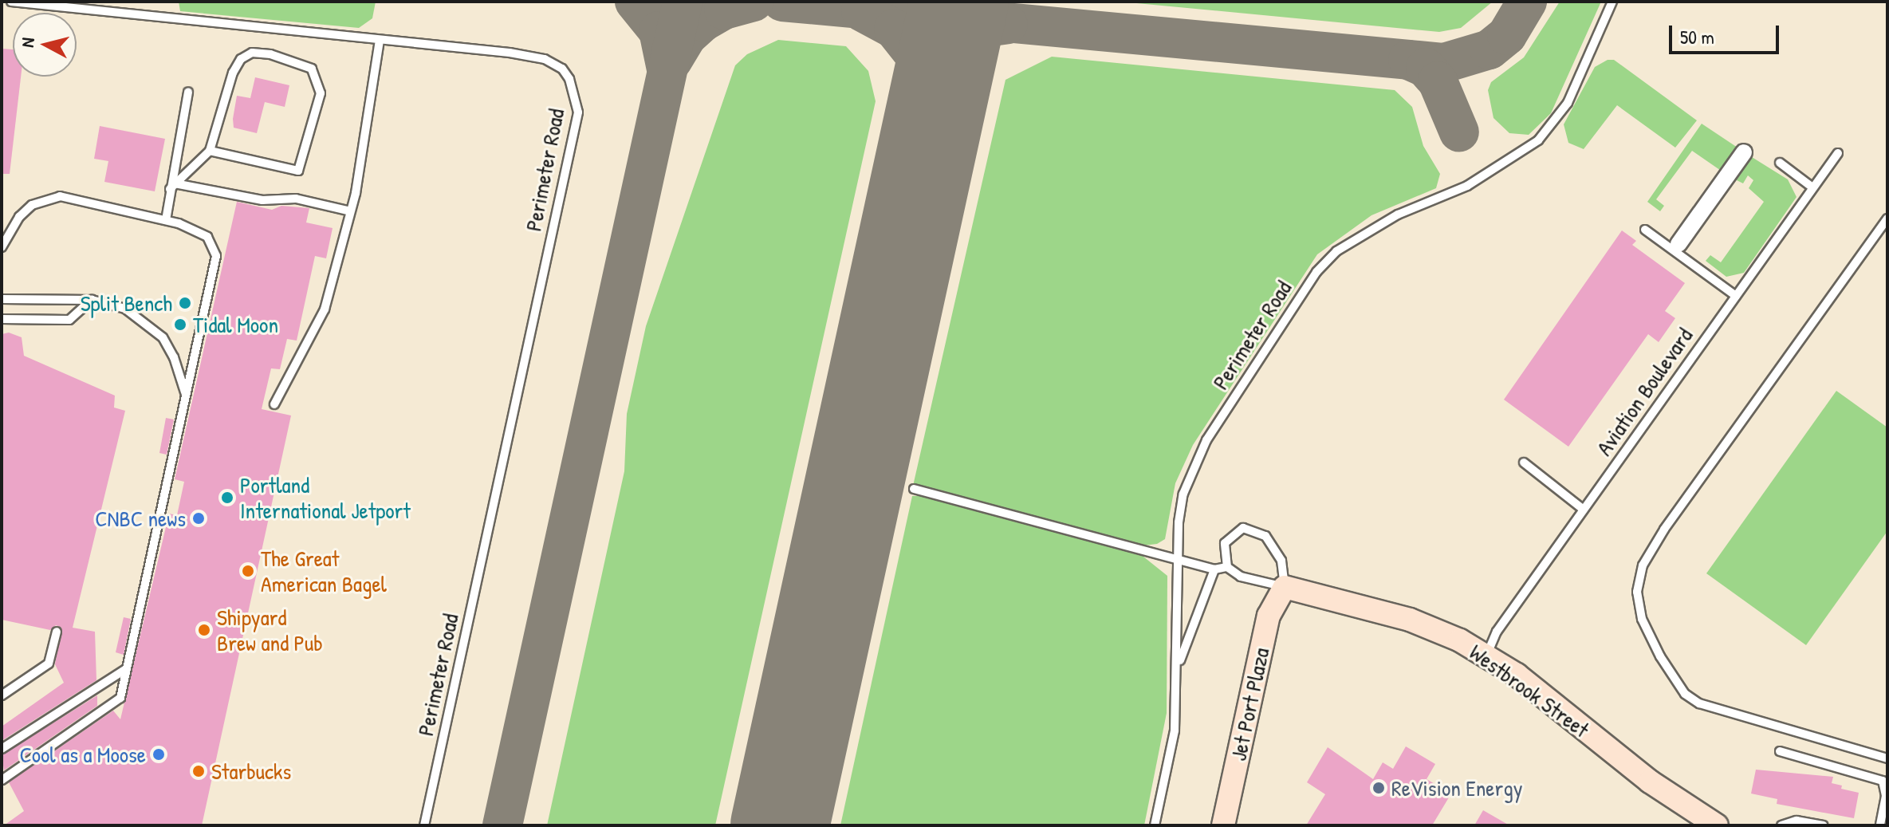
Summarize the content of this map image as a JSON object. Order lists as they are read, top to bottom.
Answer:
{
  "streets": {
    "street": ["Westbrook Street", "Jet Port Plaza"],
    "lane": ["Perimeter Road", "Aviation Boulevard"]
  },
  "crossings": [
    ["Aviation Boulevard", "Westbrook Street"],
    ["Westbrook Street", "Jet Port Plaza"]
  ],
  "places": [
    "Split Bench",
    "Tidal Moon",
    "Portland International Jetport",
    "CNBC news",
    "The Great American Bagel",
    "Shipyard Brew and Pub",
    "Cool as a Moose",
    "Starbucks",
    "ReVision Energy"
  ],
  "scale_bar": "50 m",
  "north": "left"
}
